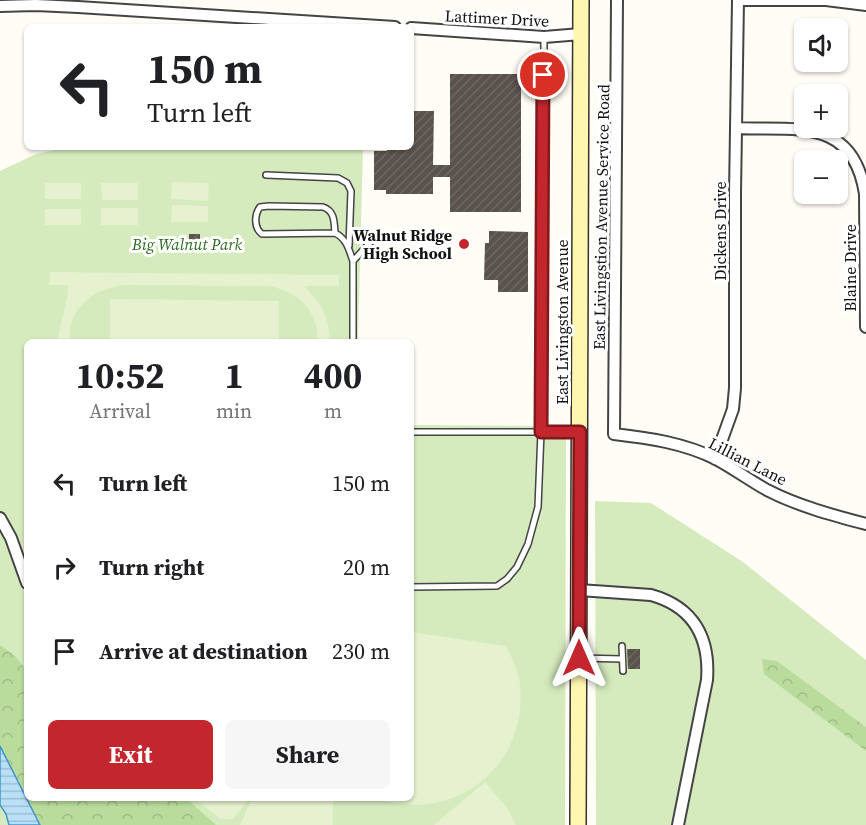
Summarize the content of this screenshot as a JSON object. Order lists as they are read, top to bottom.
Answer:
{
  "streets": {
    "main road": ["East Livingston Avenue"],
    "street": [
      "Lattimer Drive",
      "East Livingstion Avenue Service Road",
      "Dickens Drive",
      "Blaine Drive",
      "Lillian Lane"
    ]
  },
  "crossings": [
    ["Lattimer Drive", "East Livingston Avenue"],
    ["East Livingstion Avenue Service Road", "Lillian Lane"],
    ["Dickens Drive", "Blaine Drive"],
    ["Dickens Drive", "Lillian Lane"]
  ],
  "parks": ["Big Walnut Park"],
  "places": ["Walnut Ridge High School"],
  "page": {
    "map_buttons": ["+", "−"],
    "turn": ["150 m", "Turn left"],
    "eta": [
      "10:52",
      "Arrival",
      "1",
      "min",
      "400",
      "m"
    ],
    "list": [
      {
        "name": "Turn left",
        "value": "150 m"
      },
      {
        "name": "Turn right",
        "value": "20 m"
      },
      {
        "name": "Arrive at destination",
        "value": "230 m"
      }
    ],
    "buttons": ["Exit", "Share"]
  }
}
